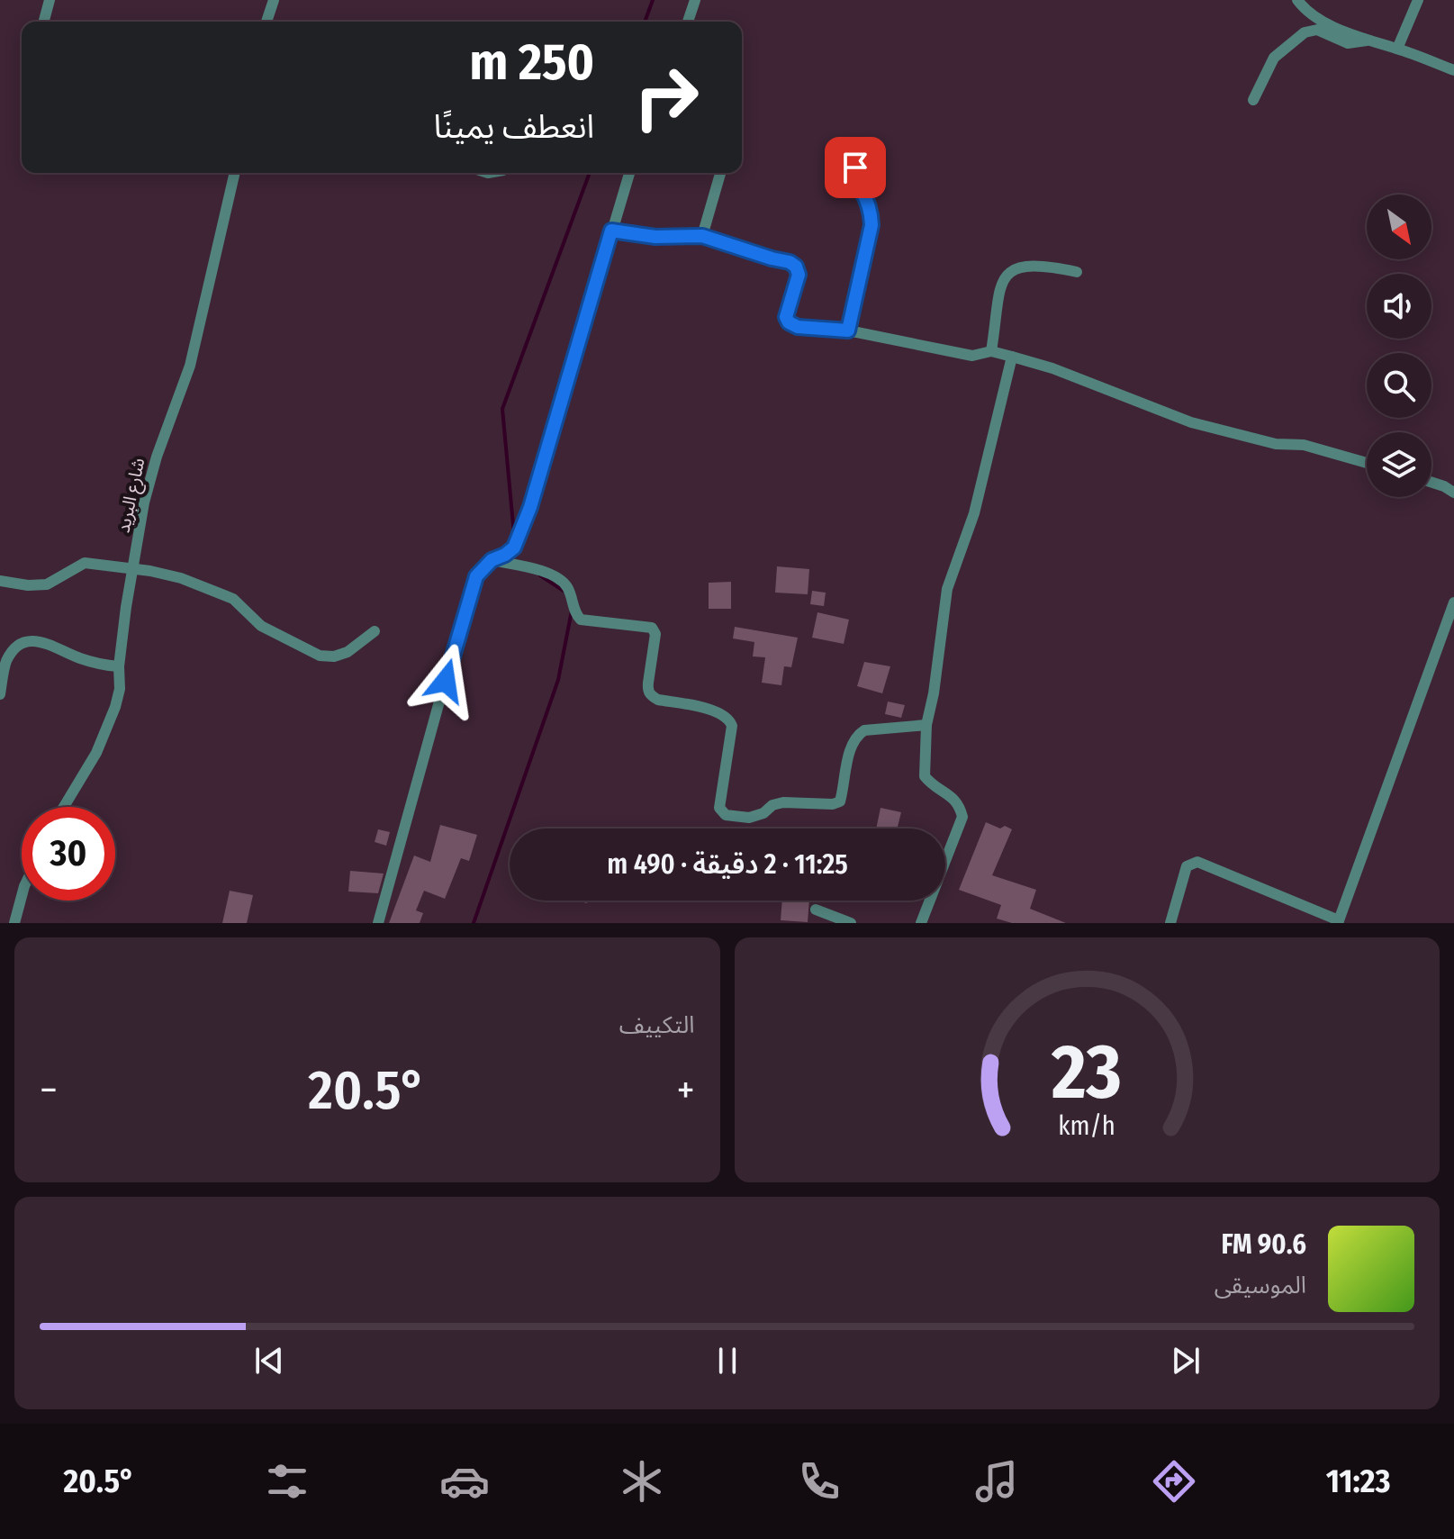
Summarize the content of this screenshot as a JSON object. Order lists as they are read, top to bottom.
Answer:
{
  "streets": {
    "street": ["شارع البريد"]
  },
  "north": "bottom right",
  "page": {
    "turn": ["250 m", "انعطف يمينًا"],
    "limit": "30",
    "trip": "11:25 · 2 دقيقة · 490 m",
    "tile": "التكييف",
    "heat": ["−", "20.5°", "+"],
    "song": ["90.6 FM", "الموسيقى"],
    "tabs": ["11:23", "20.5°"],
    "gauge": ["23", "km/h"]
  }
}
